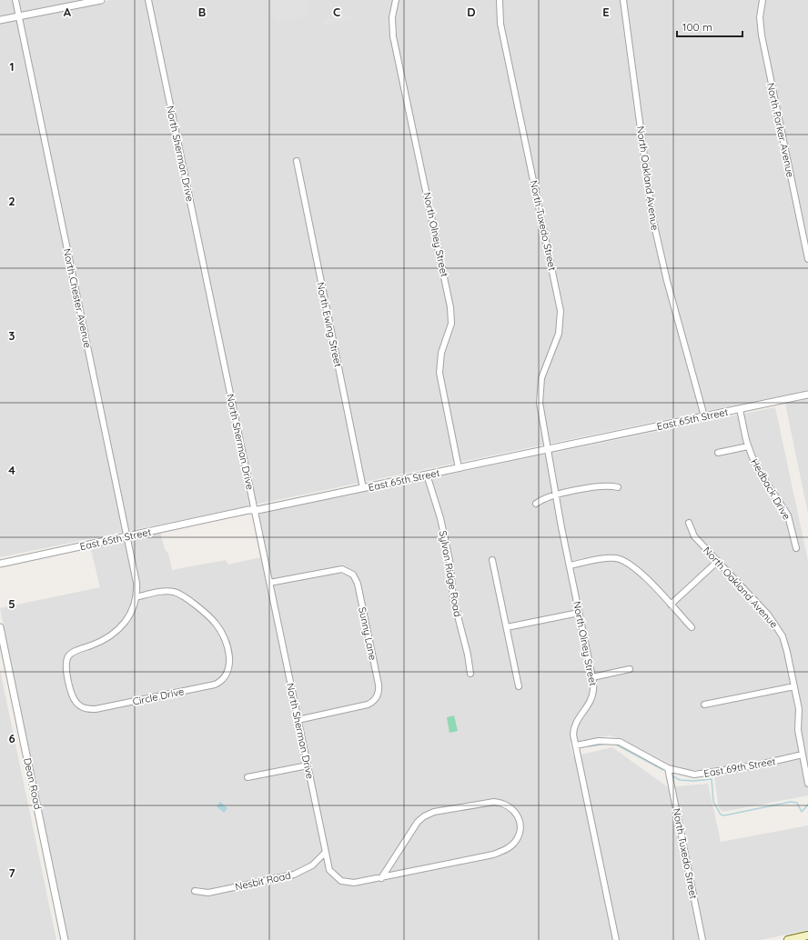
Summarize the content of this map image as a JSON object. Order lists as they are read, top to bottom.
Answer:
{
  "streets": {
    "street": [
      "North Parker Avenue",
      "North Sherman Drive",
      "North Oakland Avenue",
      "North Tuxedo Street",
      "North Olney Street",
      "North Chester Avenue",
      "North Ewing Street",
      "East 65th Street",
      "Hedback Drive",
      "Sylvan Ridge Road",
      "Sunny Lane",
      "Circle Drive",
      "East 69th Street",
      "Dean Road",
      "Nesbit Road"
    ]
  },
  "crossings": [
    ["North Sherman Drive", "East 65th Street"],
    ["North Sherman Drive", "Sunny Lane"],
    ["North Sherman Drive", "Nesbit Road"],
    ["North Oakland Avenue", "East 65th Street"],
    ["North Oakland Avenue", "East 69th Street"],
    ["North Tuxedo Street", "North Olney Street"],
    ["North Tuxedo Street", "East 65th Street"],
    ["North Tuxedo Street", "East 69th Street"],
    ["North Olney Street", "East 65th Street"],
    ["North Olney Street", "East 69th Street"],
    ["North Chester Avenue", "East 65th Street"],
    ["North Chester Avenue", "Circle Drive"],
    ["North Ewing Street", "East 65th Street"],
    ["East 65th Street", "Hedback Drive"],
    ["East 65th Street", "Sylvan Ridge Road"]
  ],
  "scale_bar": "100 m",
  "grid": {
    "columns": [
      "A",
      "B",
      "C",
      "D",
      "E"
    ],
    "rows": [
      "1",
      "2",
      "3",
      "4",
      "5",
      "6",
      "7"
    ]
  }
}
